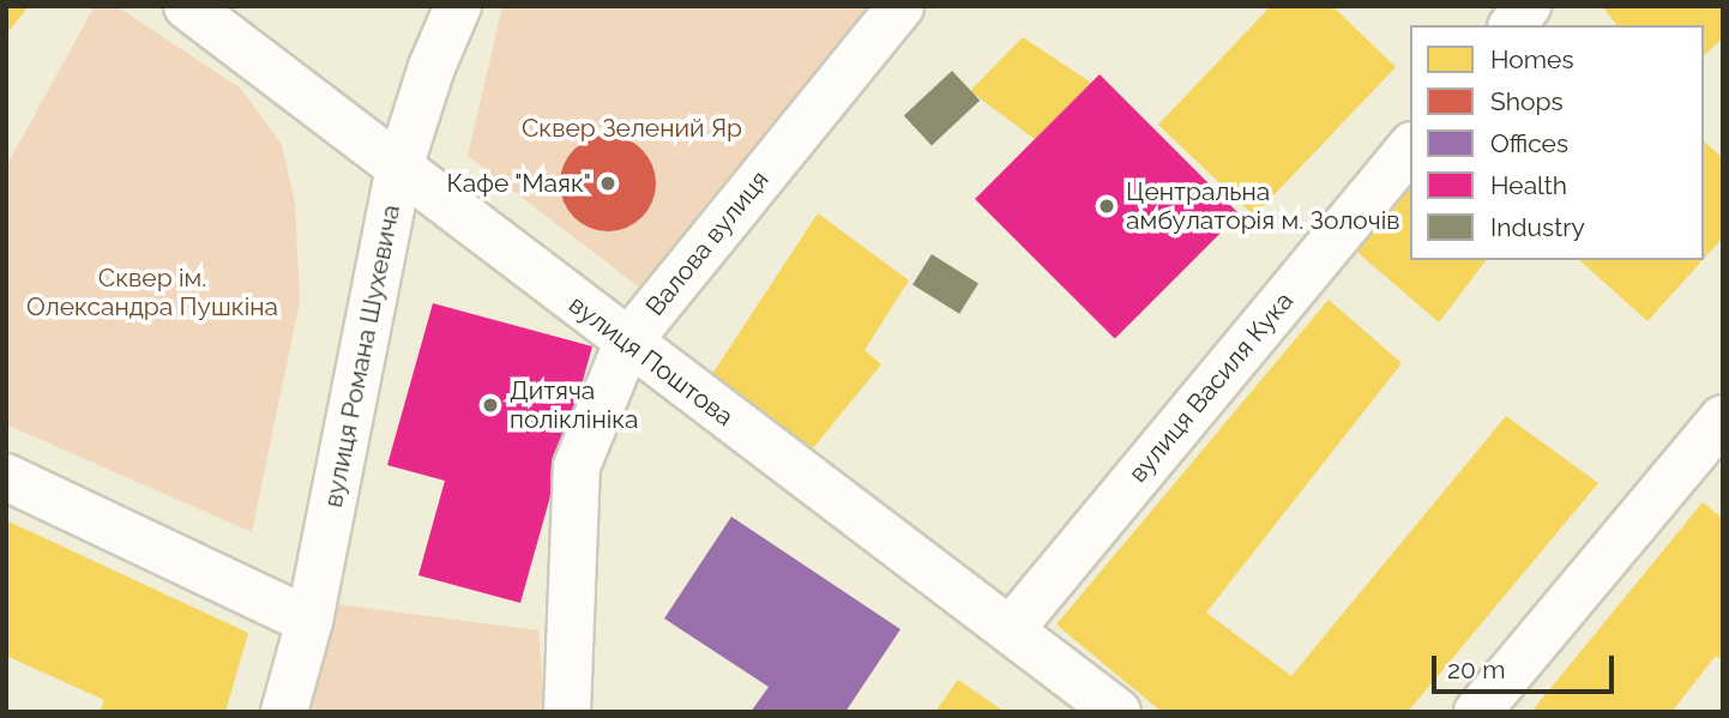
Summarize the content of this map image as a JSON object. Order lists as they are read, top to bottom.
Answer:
{
  "streets": {
    "street": [
      "Валова вулиця",
      "вулиця Романа Шухевича",
      "вулиця Поштова",
      "вулиця Василя Кука"
    ]
  },
  "crossings": [
    ["Валова вулиця", "вулиця Поштова"],
    ["вулиця Романа Шухевича", "вулиця Поштова"],
    ["вулиця Поштова", "вулиця Василя Кука"]
  ],
  "parks": ["Сквер Зелений Яр", "Сквер ім. Олександра Пушкіна"],
  "places": ["Кафе \"Маяк\"", "Центральна амбулаторія м. Золочів", "Дитяча поліклініка"],
  "legend": [
    "Homes",
    "Shops",
    "Offices",
    "Health",
    "Industry"
  ],
  "scale_bar": "20 m"
}
